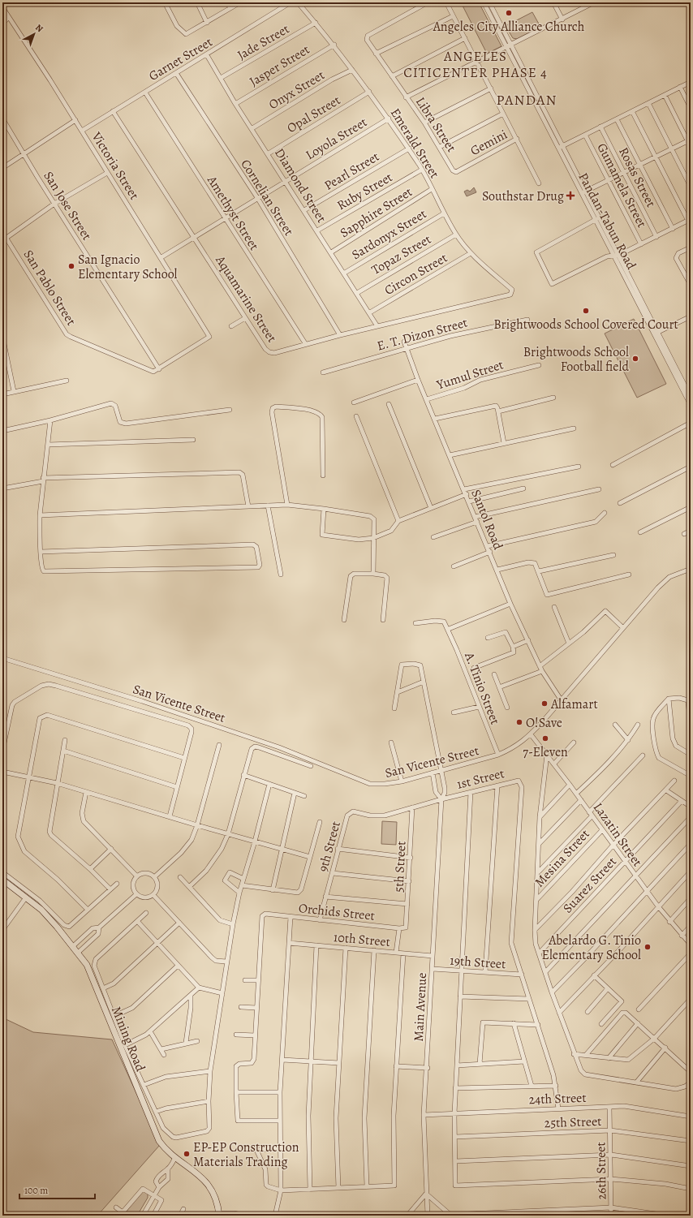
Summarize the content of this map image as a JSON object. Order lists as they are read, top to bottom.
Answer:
{
  "streets": {
    "street": [
      "Jade Street",
      "Garnet Street",
      "Jasper Street",
      "Onyx Street",
      "Opal Street",
      "Libra Street",
      "Loyola Street",
      "Gemini",
      "Emerald Street",
      "Victoria Street",
      "Pearl Street",
      "Rosas Street",
      "Diamond Street",
      "Gumamela Street",
      "Ruby Street",
      "Cornelian Street",
      "San Jose Street",
      "Sapphire Street",
      "Amethyst Street",
      "Pandan-Tabun Road",
      "Sardonyx Street",
      "Topaz Street",
      "Circon Street",
      "San Pablo Street",
      "Aquamarine Street",
      "E. T. Dizon Street",
      "Yumul Street",
      "Santol Road",
      "A. Tinio Street",
      "San Vicente Street",
      "1st Street",
      "Lazatin Street",
      "9th Street",
      "Mesina Street",
      "5th Street",
      "Suarez Street",
      "Orchids Street",
      "10th Street",
      "19th Street",
      "Main Avenue",
      "Mining Road",
      "24th Street",
      "25th Street",
      "26th Street"
    ]
  },
  "crossings": [
    ["Jade Street", "Emerald Street"],
    ["Jade Street", "Diamond Street"],
    ["Garnet Street", "Victoria Street"],
    ["Garnet Street", "Diamond Street"],
    ["Garnet Street", "Cornelian Street"],
    ["Garnet Street", "Amethyst Street"],
    ["Garnet Street", "Aquamarine Street"],
    ["Jasper Street", "Emerald Street"],
    ["Jasper Street", "Diamond Street"],
    ["Onyx Street", "Emerald Street"],
    ["Onyx Street", "Diamond Street"],
    ["Opal Street", "Emerald Street"],
    ["Opal Street", "Diamond Street"],
    ["Libra Street", "Gemini"],
    ["Loyola Street", "Emerald Street"],
    ["Loyola Street", "Victoria Street"],
    ["Loyola Street", "Diamond Street"],
    ["Loyola Street", "Cornelian Street"],
    ["Loyola Street", "Amethyst Street"],
    ["Loyola Street", "Aquamarine Street"],
    ["Emerald Street", "Pearl Street"],
    ["Emerald Street", "Ruby Street"],
    ["Emerald Street", "Sapphire Street"],
    ["Emerald Street", "Sardonyx Street"],
    ["Emerald Street", "Topaz Street"],
    ["Emerald Street", "Circon Street"],
    ["Emerald Street", "Aquamarine Street"],
    ["Victoria Street", "San Jose Street"],
    ["Victoria Street", "San Pablo Street"],
    ["Pearl Street", "Diamond Street"],
    ["Diamond Street", "Ruby Street"],
    ["Diamond Street", "Sapphire Street"],
    ["Diamond Street", "Sardonyx Street"],
    ["Diamond Street", "Topaz Street"],
    ["Diamond Street", "Circon Street"],
    ["Diamond Street", "Aquamarine Street"],
    ["Cornelian Street", "Aquamarine Street"],
    ["San Jose Street", "San Pablo Street"],
    ["Amethyst Street", "Aquamarine Street"],
    ["E. T. Dizon Street", "Santol Road"],
    ["Yumul Street", "Santol Road"],
    ["Santol Road", "San Vicente Street"],
    ["A. Tinio Street", "San Vicente Street"],
    ["San Vicente Street", "Lazatin Street"],
    ["San Vicente Street", "Main Avenue"],
    ["1st Street", "9th Street"],
    ["1st Street", "19th Street"],
    ["1st Street", "Main Avenue"],
    ["Lazatin Street", "Mesina Street"],
    ["Lazatin Street", "Suarez Street"],
    ["9th Street", "5th Street"],
    ["9th Street", "Orchids Street"],
    ["9th Street", "Main Avenue"],
    ["5th Street", "Orchids Street"],
    ["10th Street", "Main Avenue"],
    ["19th Street", "Main Avenue"],
    ["Main Avenue", "24th Street"],
    ["24th Street", "26th Street"],
    ["25th Street", "26th Street"]
  ],
  "districts": ["ANGELES CITICENTER PHASE 4", "PANDAN"],
  "places": {
    "other": [
      "Angeles City Alliance Church",
      "San Ignacio Elementary School",
      "Brightwoods School Covered Court",
      "Brightwoods School Football field",
      "Alfamart",
      "O!Save",
      "7-Eleven",
      "Abelardo G. Tinio Elementary School",
      "EP-EP Construction Materials Trading"
    ],
    "health": ["Southstar Drug"]
  },
  "scale_bar": "100 m",
  "north": "top right"
}
